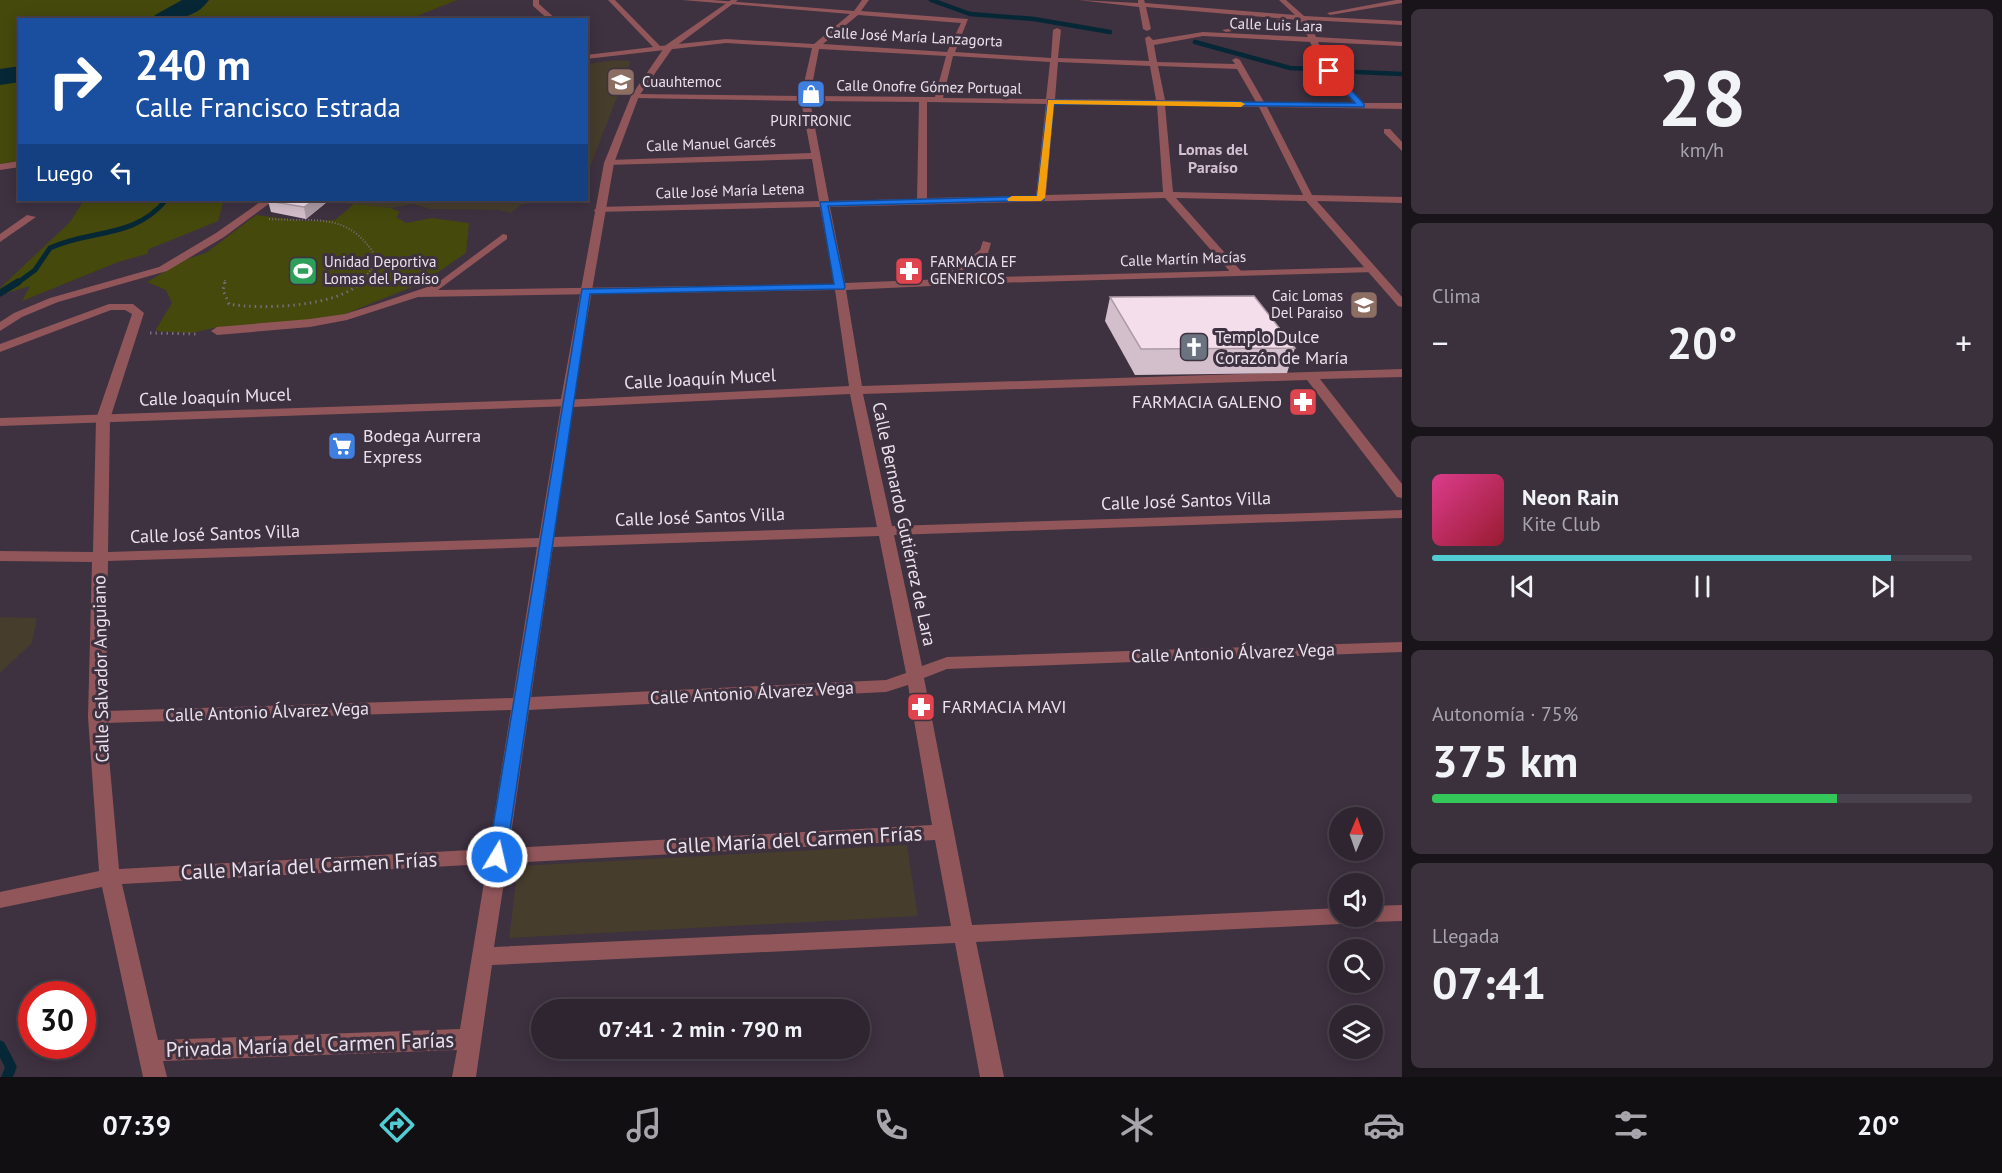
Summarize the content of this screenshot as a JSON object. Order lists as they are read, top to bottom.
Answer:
{
  "streets": {
    "street": [
      "Calle Luis Lara",
      "Calle José María Lanzagorta",
      "Calle Onofre Gómez Portugal",
      "Calle Manuel Garcés",
      "Calle José María Letena",
      "Calle Martín Macías",
      "Calle Joaquín Mucel",
      "Calle José Santos Villa",
      "Calle Bernardo Gutiérrez de Lara",
      "Calle Antonio Álvarez Vega",
      "Calle Salvador Anguiano",
      "Calle María del Carmen Frías",
      "Privada María del Carmen Farías"
    ]
  },
  "crossings": [
    ["Calle José María Lanzagorta", "Calle Onofre Gómez Portugal"],
    ["Calle José María Lanzagorta", "Calle Bernardo Gutiérrez de Lara"],
    ["Calle Onofre Gómez Portugal", "Calle Bernardo Gutiérrez de Lara"],
    ["Calle Manuel Garcés", "Calle Bernardo Gutiérrez de Lara"],
    ["Calle José María Letena", "Calle Bernardo Gutiérrez de Lara"],
    ["Calle Martín Macías", "Calle Bernardo Gutiérrez de Lara"],
    ["Calle Joaquín Mucel", "Calle Bernardo Gutiérrez de Lara"],
    ["Calle Joaquín Mucel", "Calle Salvador Anguiano"],
    ["Calle José Santos Villa", "Calle Bernardo Gutiérrez de Lara"],
    ["Calle José Santos Villa", "Calle Salvador Anguiano"],
    ["Calle Bernardo Gutiérrez de Lara", "Calle Antonio Álvarez Vega"],
    ["Calle Bernardo Gutiérrez de Lara", "Calle María del Carmen Frías"],
    ["Calle Antonio Álvarez Vega", "Calle Salvador Anguiano"],
    ["Calle Salvador Anguiano", "Calle María del Carmen Frías"],
    ["Calle Salvador Anguiano", "Privada María del Carmen Farías"]
  ],
  "districts": ["Lomas del Paraíso"],
  "places": {
    "school or university": ["Cuauhtemoc", "Caic Lomas Del Paraiso"],
    "shop": ["PURITRONIC"],
    "sports": ["Unidad Deportiva Lomas del Paraíso"],
    "pharmacy": ["FARMACIA EF GENERICOS", "FARMACIA GALENO", "FARMACIA MAVI"],
    "church": ["Templo Dulce Corazón de María"],
    "supermarket": ["Bodega Aurrera Express"]
  },
  "north": "top",
  "page": {
    "tile": [
      ["28", "km/h"],
      "Clima",
      ["Autonomía · 75%", "375 km"],
      ["Llegada", "07:41"]
    ],
    "turn": ["240 m", "Calle Francisco Estrada"],
    "then": "Luego",
    "heat": ["−", "20°", "+"],
    "song": ["Neon Rain", "Kite Club"],
    "limit": "30",
    "trip": "07:41 · 2 min · 790 m",
    "tabs": ["07:39", "20°"]
  }
}
